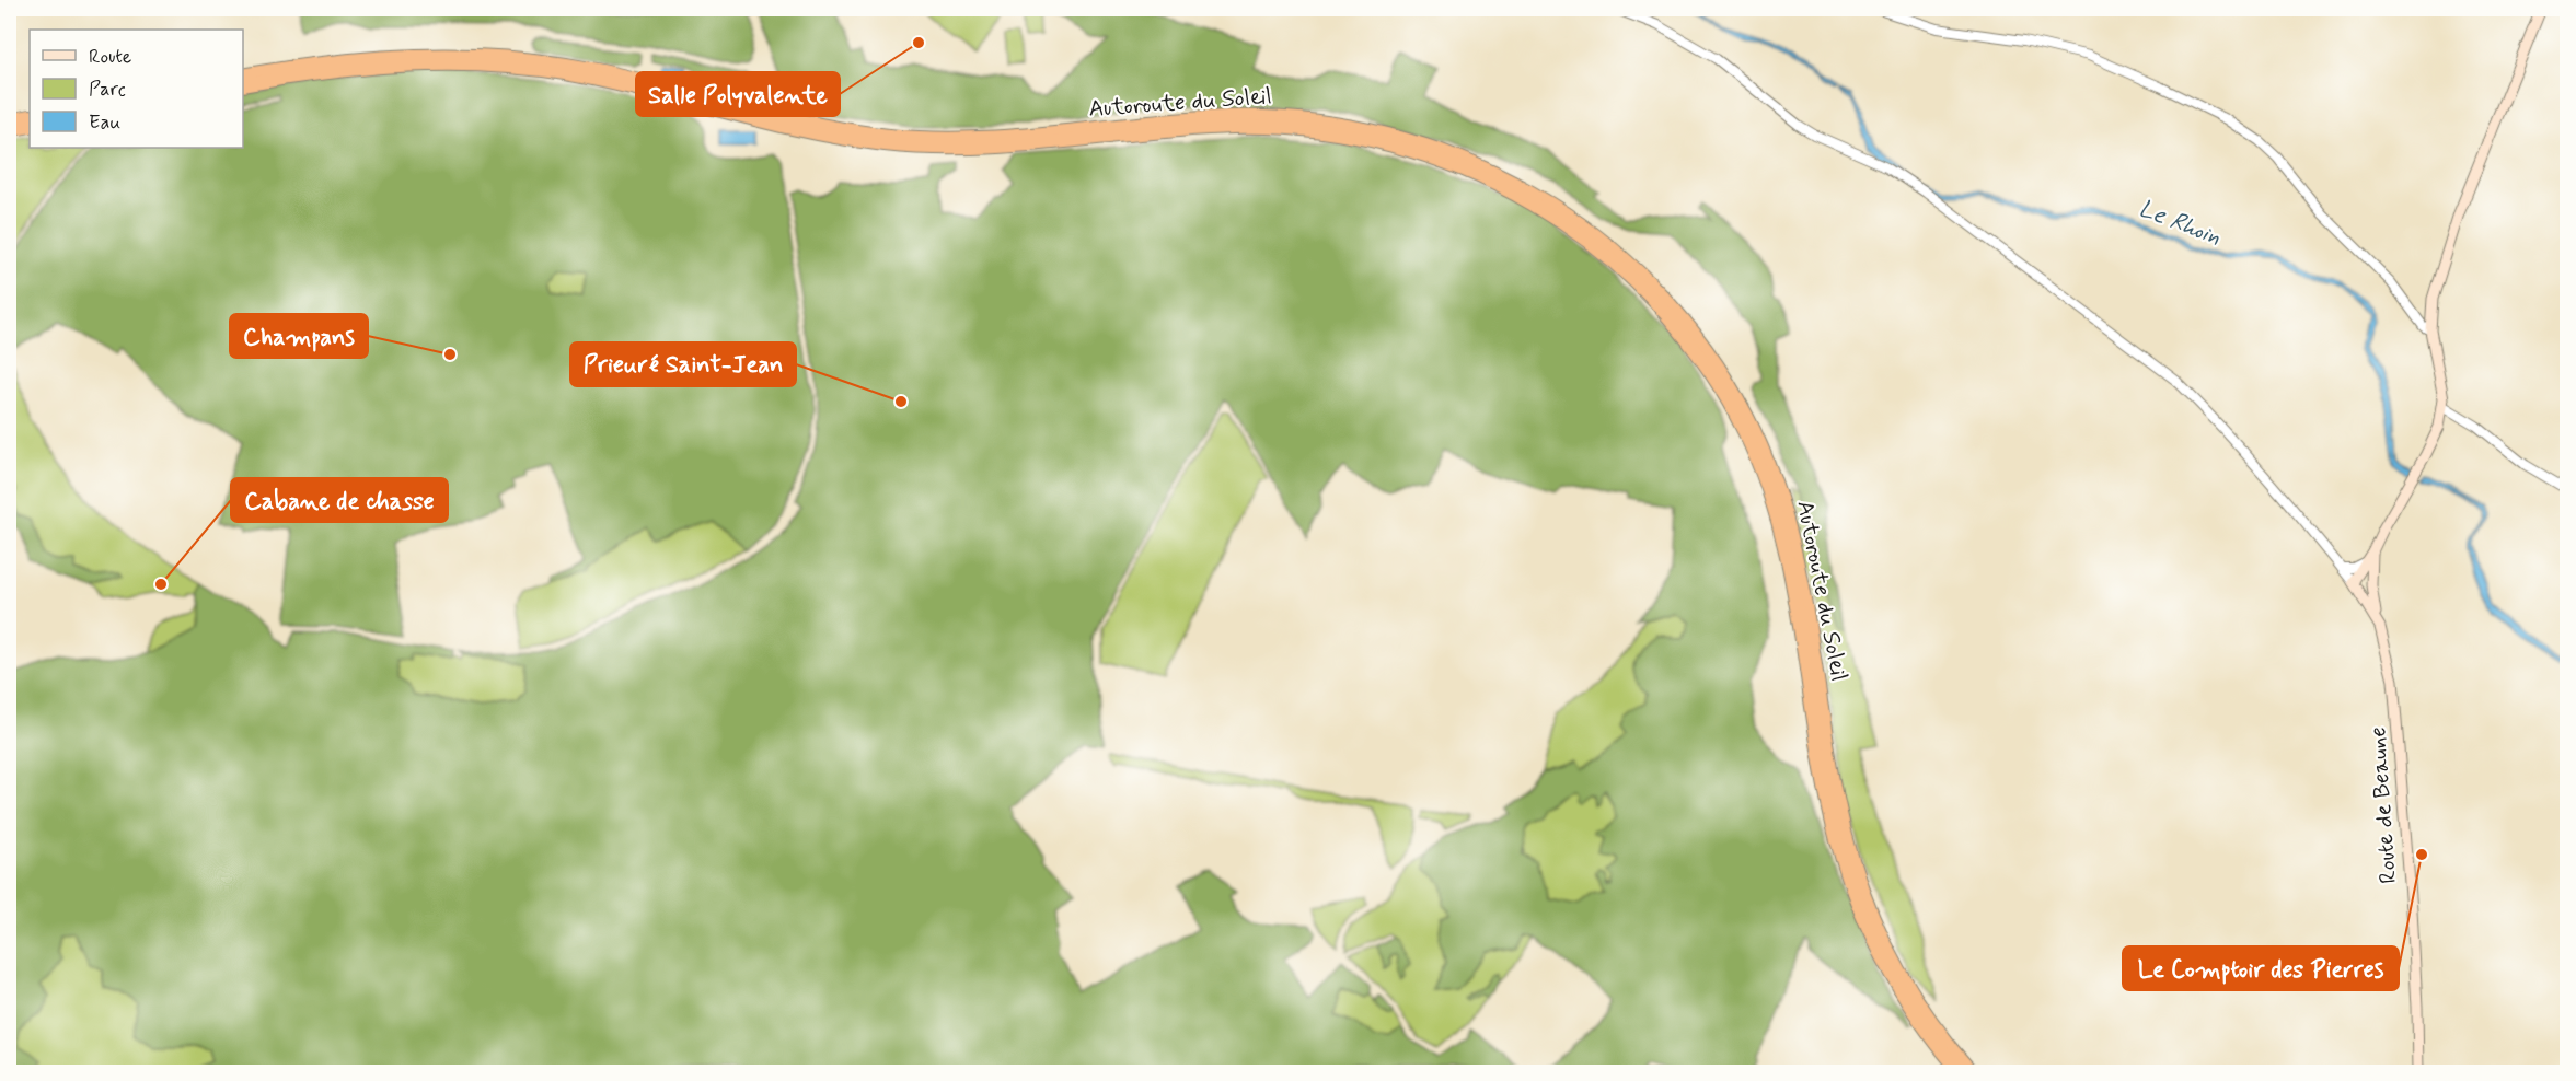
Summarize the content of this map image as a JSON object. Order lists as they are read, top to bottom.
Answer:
{
  "streets": {
    "highway": ["Autoroute du Soleil"],
    "main road": ["Route de Beaune"]
  },
  "water": ["Le Rhoin"],
  "places": [
    "Salle Polyvalente",
    "Champans",
    "Prieuré Saint-Jean",
    "Cabane de chasse",
    "Le Comptoir des Pierres"
  ],
  "legend": ["Route", "Parc", "Eau"]
}
